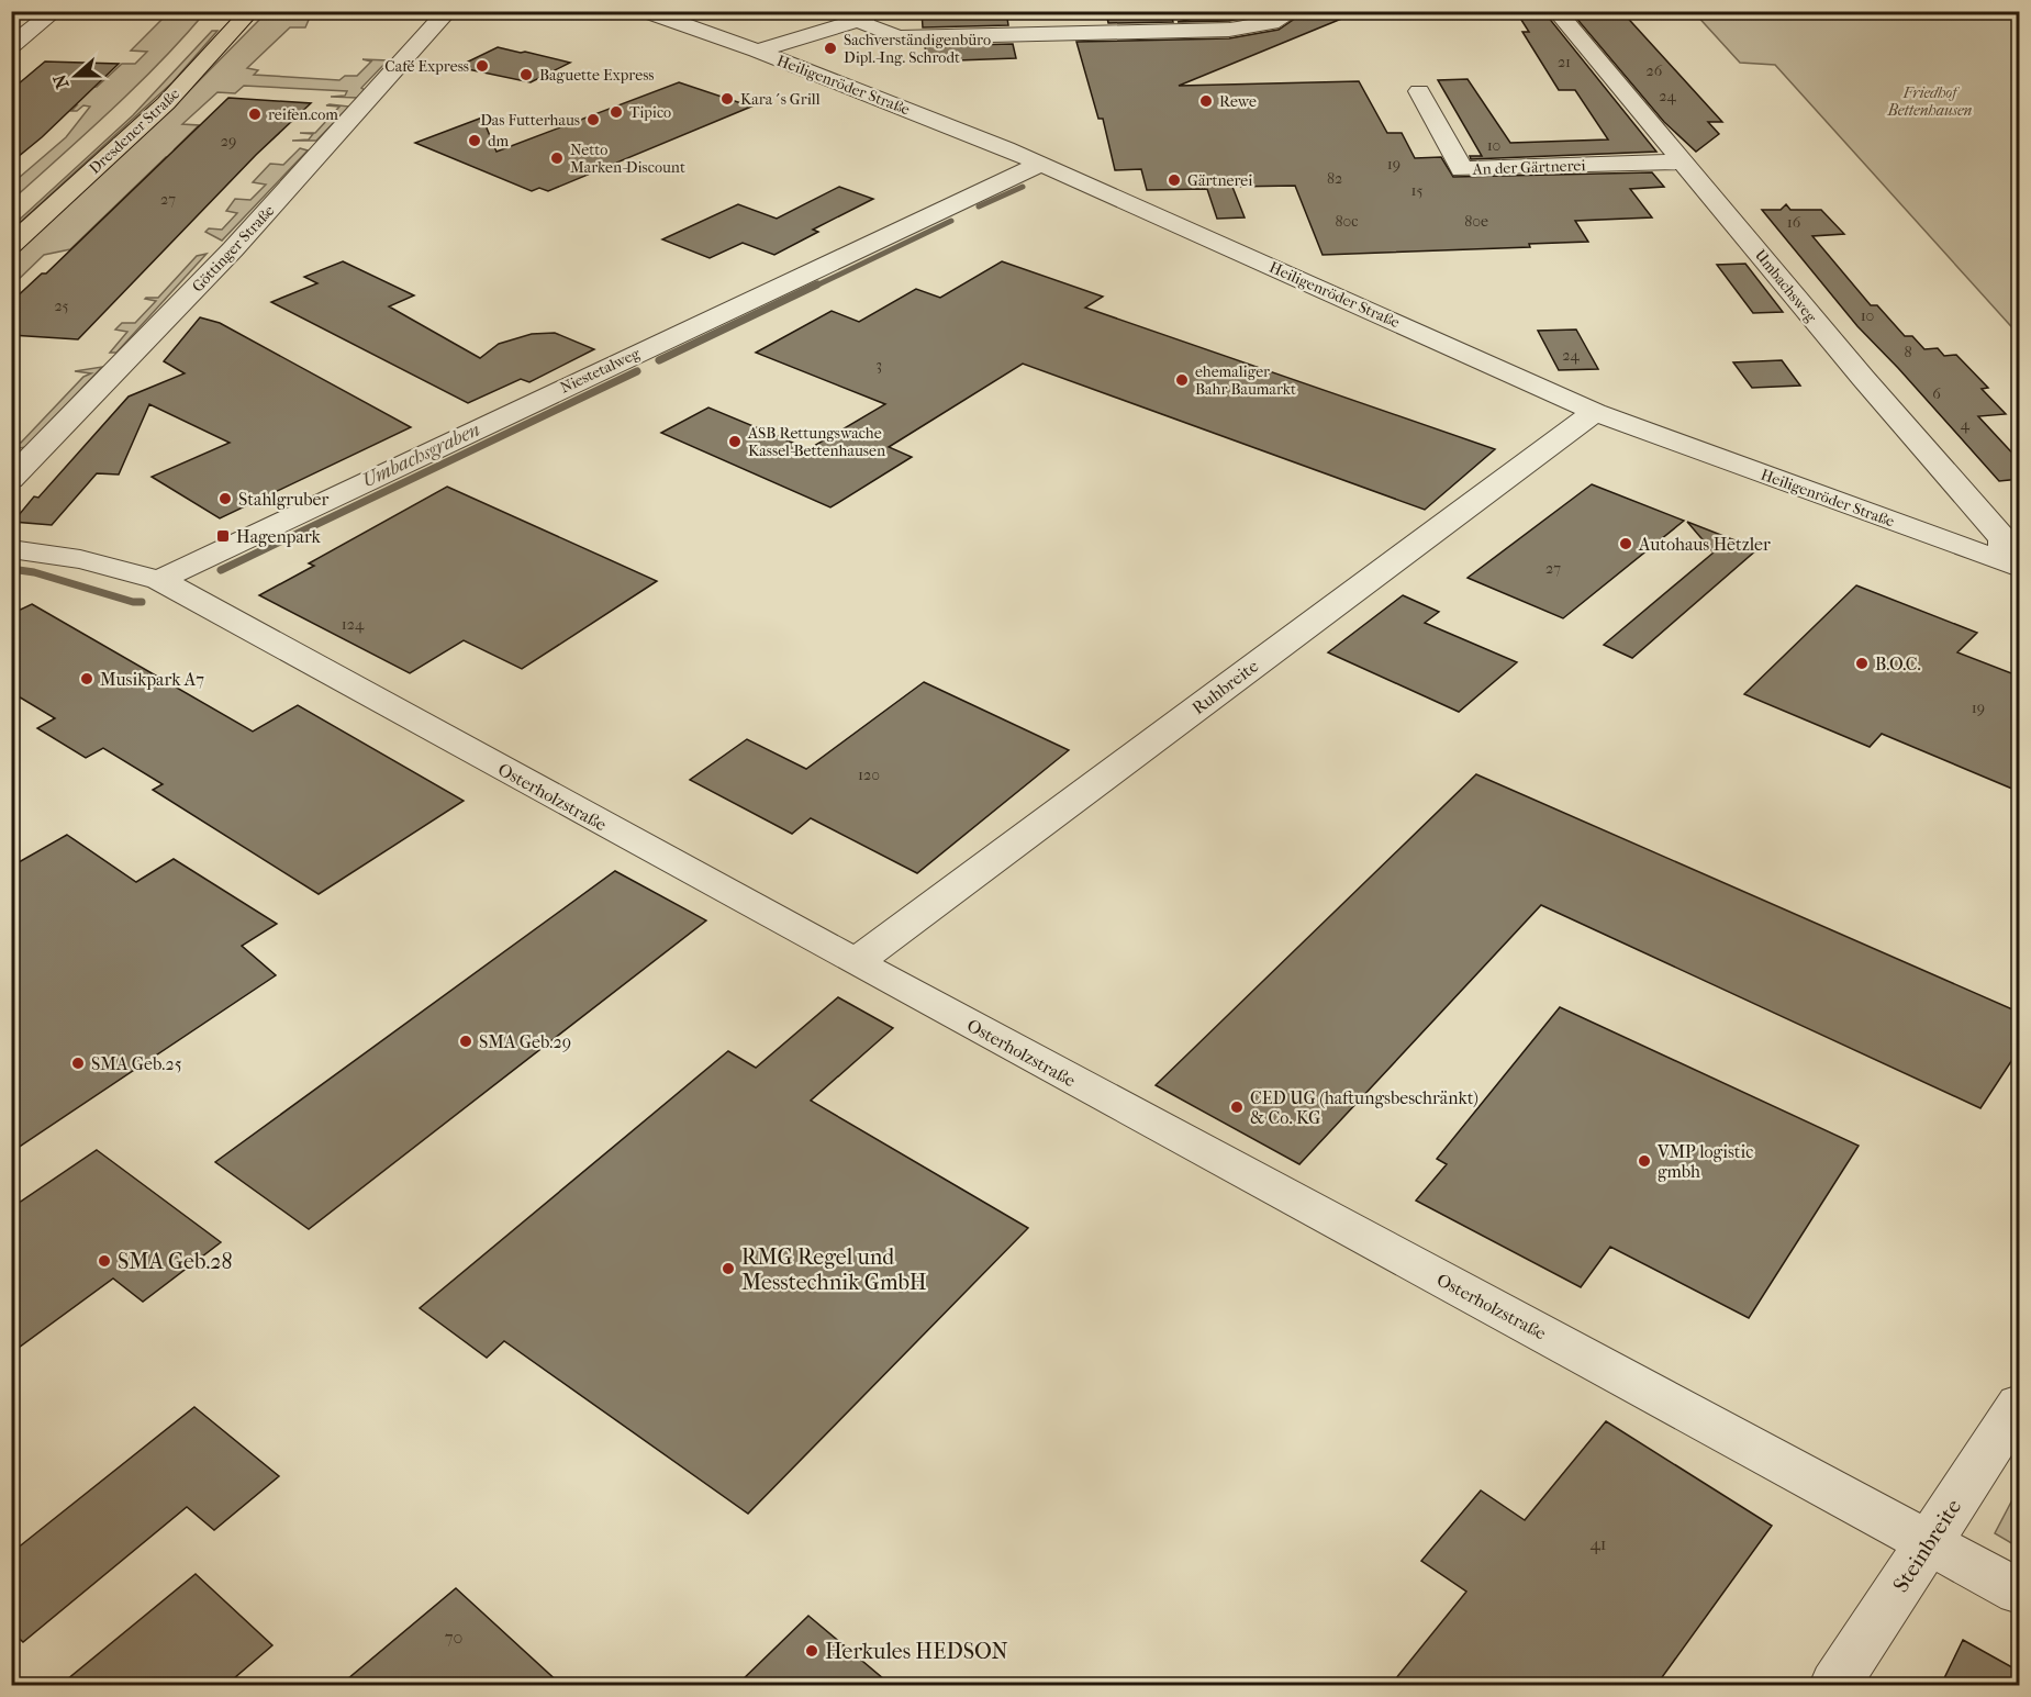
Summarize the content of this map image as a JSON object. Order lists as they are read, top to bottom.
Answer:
{
  "streets": {
    "main road": ["Dresdener Straße"],
    "street": [
      "Heiligenröder Straße",
      "An der Gärtnerei",
      "Göttinger Straße",
      "Umbachsweg",
      "Niestetalweg",
      "Ruhbreite",
      "Osterholzstraße",
      "Steinbreite"
    ]
  },
  "crossings": [
    ["Heiligenröder Straße", "Umbachsweg"],
    ["Heiligenröder Straße", "Niestetalweg"],
    ["Heiligenröder Straße", "Ruhbreite"],
    ["An der Gärtnerei", "Umbachsweg"],
    ["Niestetalweg", "Osterholzstraße"],
    ["Ruhbreite", "Osterholzstraße"],
    ["Osterholzstraße", "Steinbreite"]
  ],
  "water": ["Umbachsgraben"],
  "parks": ["Friedhof Bettenhausen"],
  "places": {
    "other": [
      "Sachverständigenbüro Dipl.-Ing. Schrodt",
      "Café Express",
      "Baguette Express",
      "Kara´s Grill",
      "Rewe",
      "Tipico",
      "reifen.com",
      "Das Futterhaus",
      "dm",
      "Netto Marken-Discount",
      "Gärtnerei",
      "ehemaliger Bahr Baumarkt",
      "ASB Rettungswache Kassel-Bettenhausen",
      "Stahlgruber",
      "Autohaus Hetzler",
      "B.O.C.",
      "Musikpark A7",
      "SMA Geb.29",
      "SMA Geb.25",
      "CED UG (haftungsbeschränkt) & Co. KG",
      "VMP logistic gmbh",
      "SMA Geb.28",
      "RMG Regel und Messtechnik GmbH",
      "Herkules HEDSON"
    ],
    "transit": ["Hagenpark"]
  },
  "house_numbers": [
    "21",
    "26",
    "24",
    "29",
    "10",
    "19",
    "82",
    "15",
    "27",
    "80c",
    "80e",
    "16",
    "25",
    "10",
    "8",
    "24",
    "3",
    "6",
    "4",
    "27",
    "124",
    "19",
    "120",
    "41",
    "70"
  ],
  "north": "left"
}
